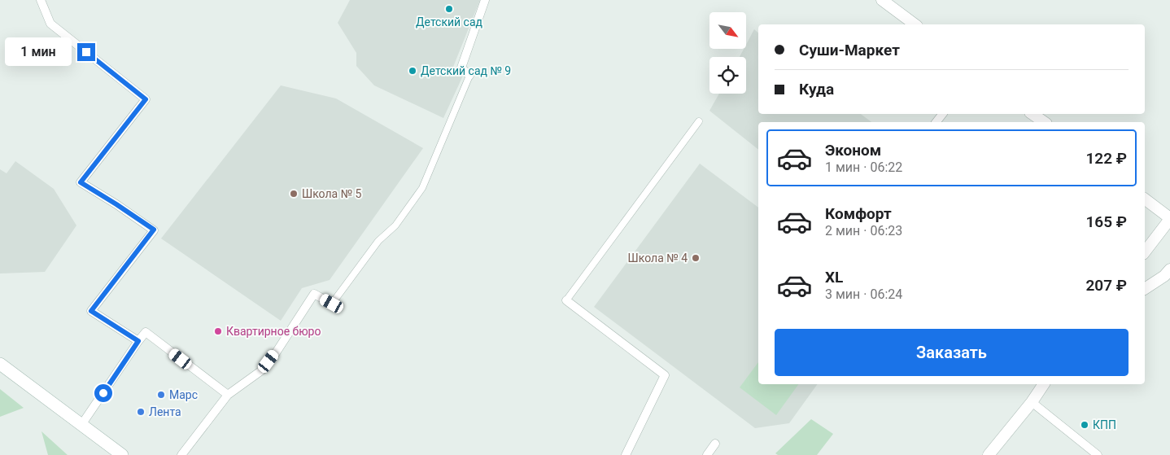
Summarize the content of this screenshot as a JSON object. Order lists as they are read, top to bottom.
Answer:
{
  "places": [
    "Детский сад",
    "Детский сад № 9",
    "Школа № 5",
    "Школа № 4",
    "Квартирное бюро",
    "Марс",
    "Лента",
    "КПП"
  ],
  "north": "bottom right",
  "page": {
    "banner": ["Суши-Маркет", "Куда"],
    "bubble": "1 мин",
    "list": [
      {
        "name": "Эконом",
        "note": "1 мин · 06:22",
        "value": "122 ₽"
      },
      {
        "name": "Комфорт",
        "note": "2 мин · 06:23",
        "value": "165 ₽"
      },
      {
        "name": "XL",
        "note": "3 мин · 06:24",
        "value": "207 ₽"
      }
    ],
    "buttons": "Заказать"
  }
}
